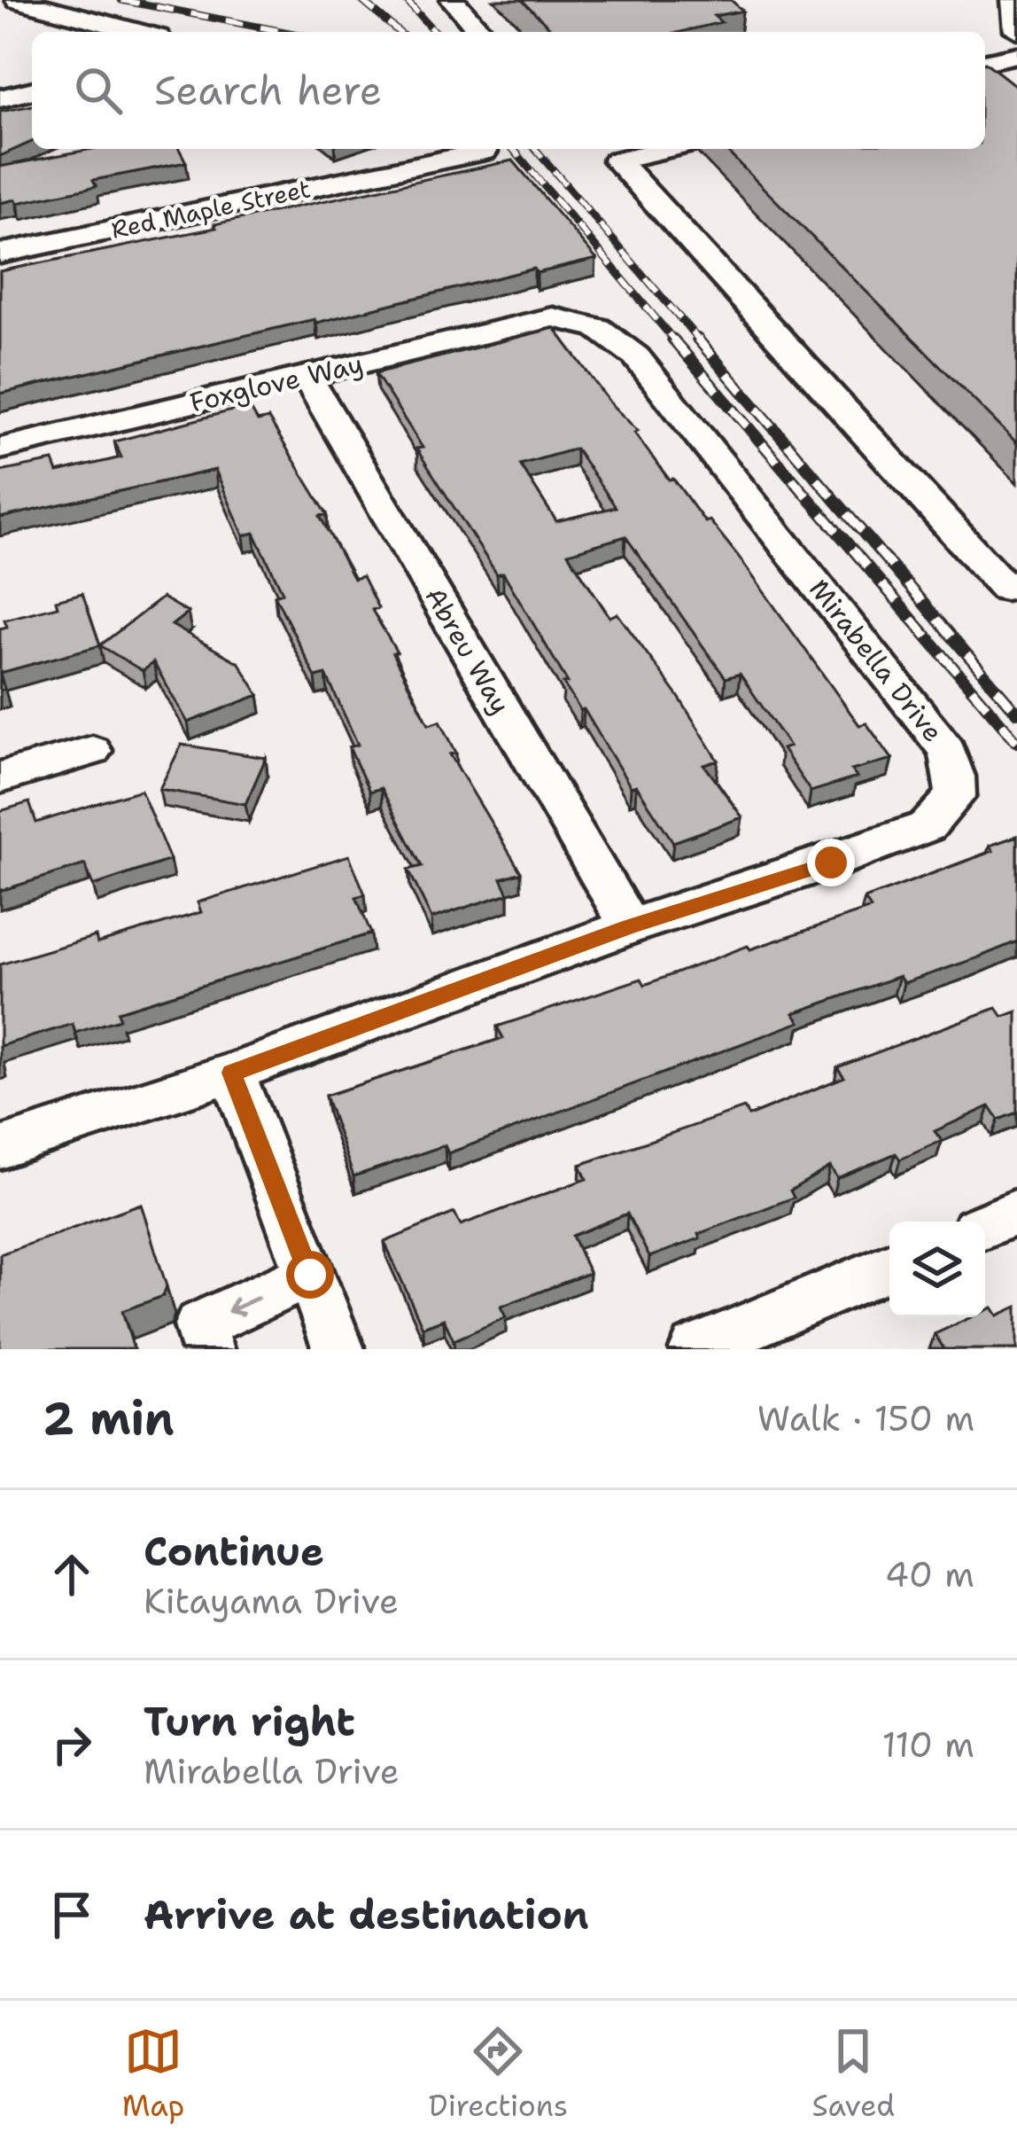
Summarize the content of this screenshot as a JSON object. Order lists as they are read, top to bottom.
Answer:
{
  "streets": {
    "street": [
      "Red Maple Street",
      "Foxglove Way",
      "Abreu Way",
      "Mirabella Drive"
    ]
  },
  "crossings": [
    ["Foxglove Way", "Abreu Way"],
    ["Foxglove Way", "Mirabella Drive"],
    ["Abreu Way", "Mirabella Drive"]
  ],
  "page": {
    "search": "Search here",
    "heading": ["2 min", "Walk · 150 m"],
    "list": [
      ["Continue", "Kitayama Drive", "40 m"],
      ["Turn right", "Mirabella Drive", "110 m"],
      "Arrive at destination"
    ],
    "nav": ["Map", "Directions", "Saved"]
  }
}
